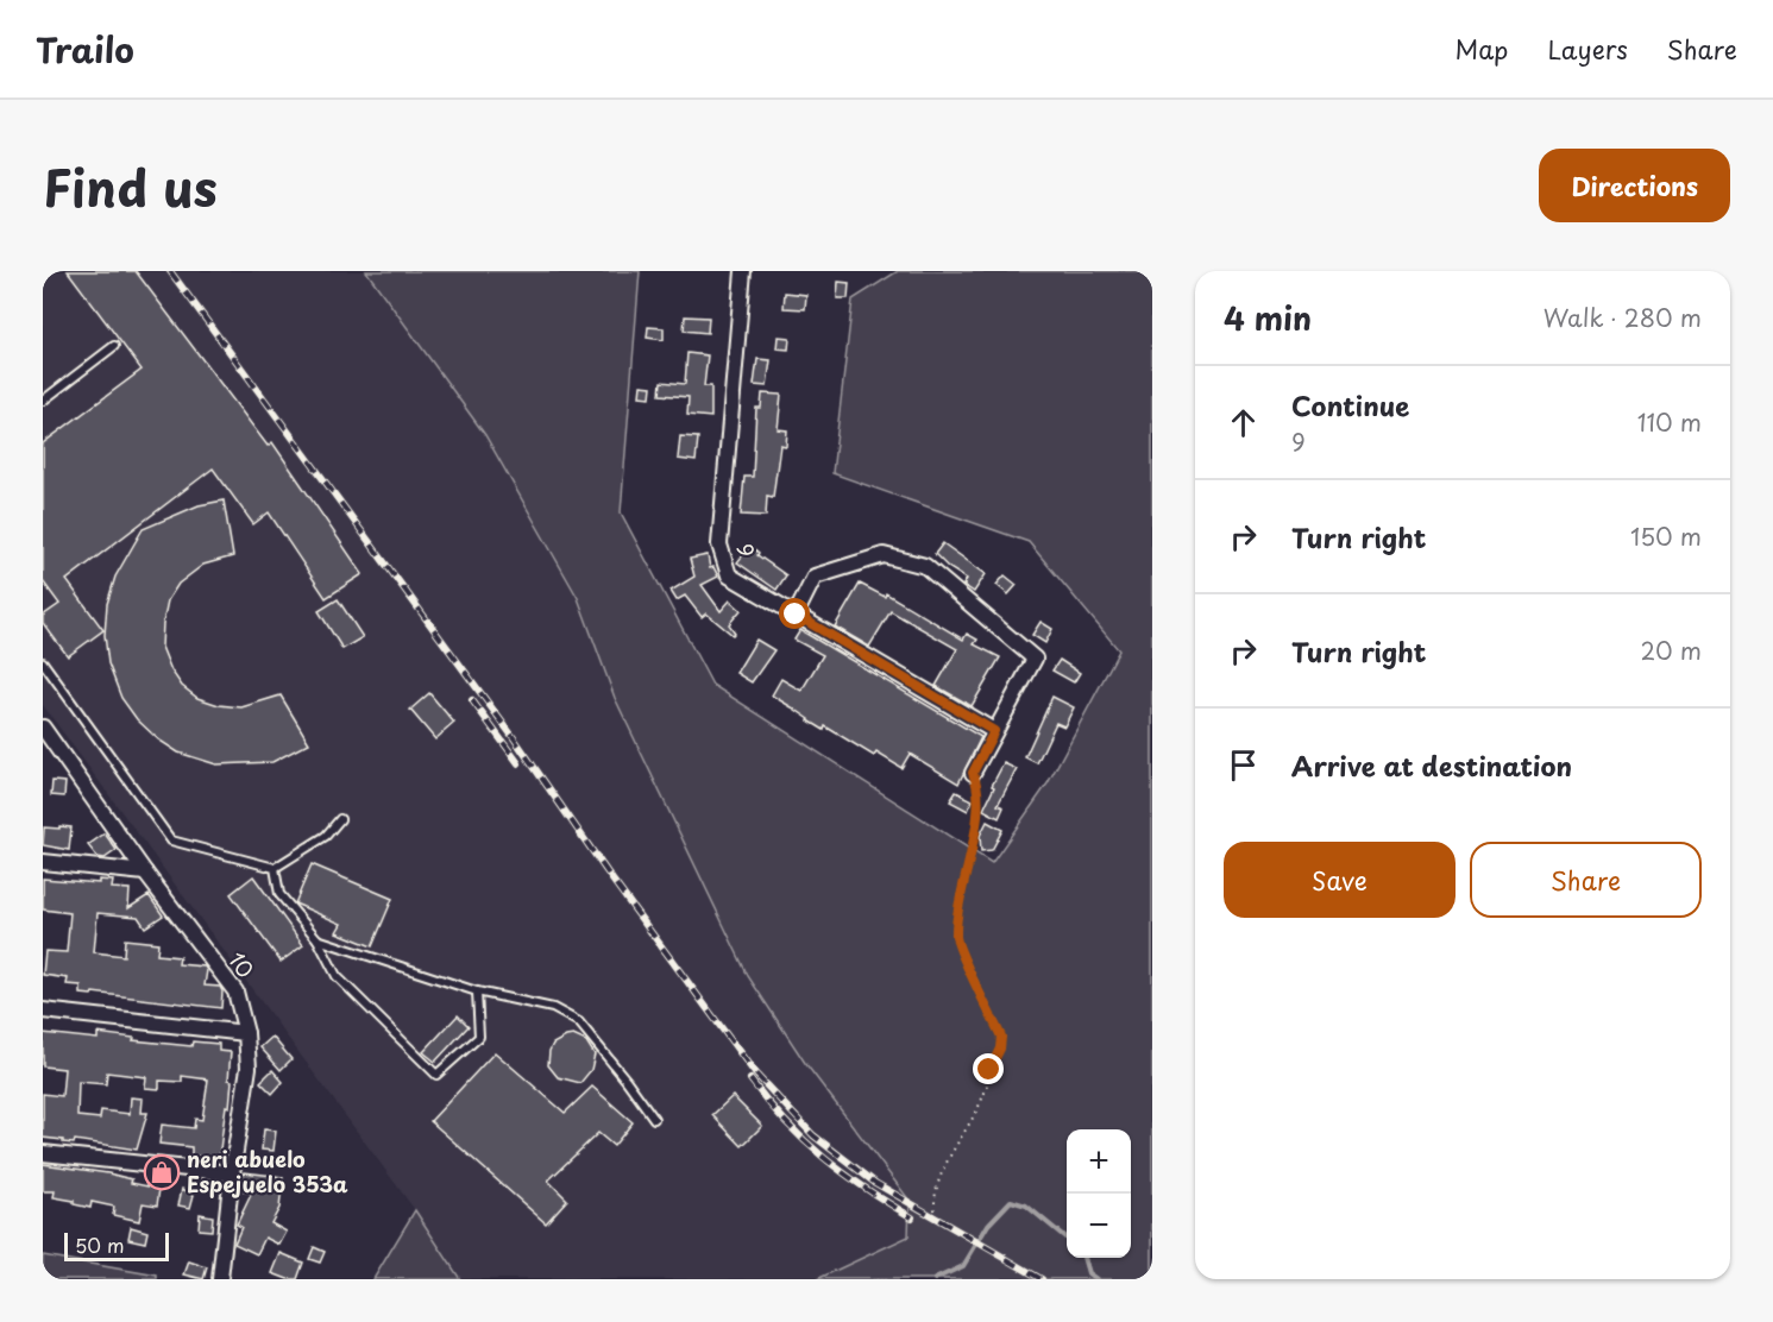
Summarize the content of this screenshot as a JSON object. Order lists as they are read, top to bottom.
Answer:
{
  "streets": {
    "street": ["9", "10"]
  },
  "places": {
    "shop": ["neri abuelo Espejuelo 353a"]
  },
  "scale_bar": "50 m",
  "page": {
    "header": "Trailo",
    "nav": ["Map", "Layers", "Share"],
    "title": "Find us",
    "buttons": [
      "Directions",
      ["Save", "Share"]
    ],
    "heading": ["4 min", "Walk · 280 m"],
    "list": [
      ["Continue", "9", "110 m"],
      ["Turn right", "150 m"],
      ["Turn right", "20 m"],
      "Arrive at destination"
    ],
    "map_buttons": ["+", "−"],
    "scale": "50 m"
  }
}
